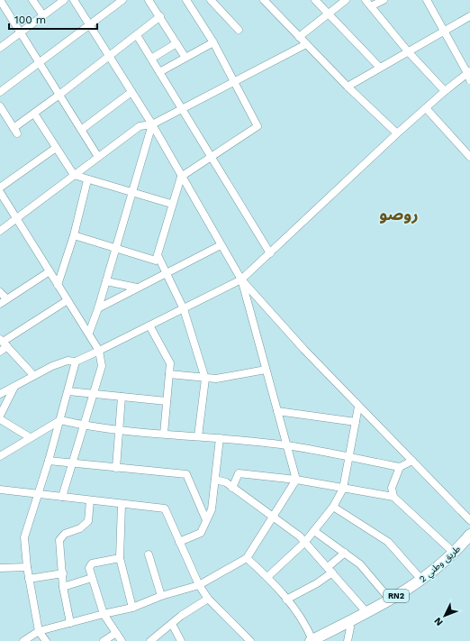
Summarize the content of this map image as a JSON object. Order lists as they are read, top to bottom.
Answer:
{
  "streets": {
    "highway": ["طريق وطني 2", "RN2"]
  },
  "districts": ["روصو"],
  "scale_bar": "100 m",
  "north": "bottom left"
}
